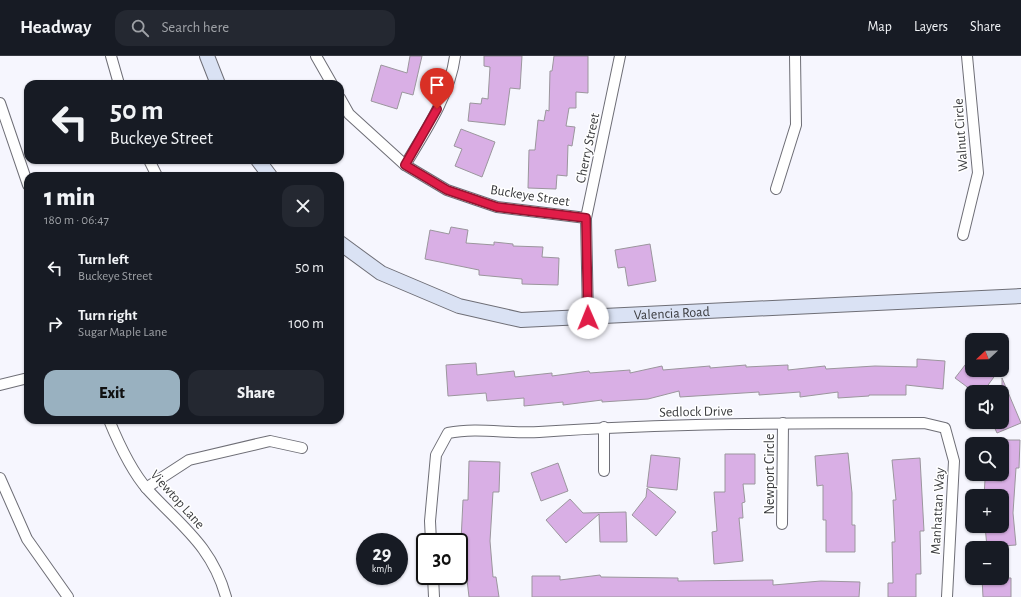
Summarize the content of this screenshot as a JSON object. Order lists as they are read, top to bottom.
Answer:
{
  "streets": {
    "street": [
      "Walnut Circle",
      "Cherry Street",
      "Buckeye Street",
      "Valencia Road",
      "Sedlock Drive",
      "Newport Circle",
      "Viewtop Lane",
      "Manhattan Way"
    ]
  },
  "crossings": [
    ["Cherry Street", "Buckeye Street"],
    ["Cherry Street", "Valencia Road"],
    ["Sedlock Drive", "Newport Circle"],
    ["Sedlock Drive", "Manhattan Way"]
  ],
  "north": "left",
  "page": {
    "header": "Headway",
    "search": "Search here",
    "nav": ["Map", "Layers", "Share"],
    "turn": ["50 m", "Buckeye Street"],
    "heading": ["1 min", "180 m · 06:47"],
    "list": [
      {
        "name": "Turn left",
        "note": "Buckeye Street",
        "value": "50 m"
      },
      {
        "name": "Turn right",
        "note": "Sugar Maple Lane",
        "value": "100 m"
      }
    ],
    "map_buttons": ["+", "−"],
    "buttons": ["Exit", "Share"],
    "speed": "29 km/h",
    "limit": "30"
  }
}
